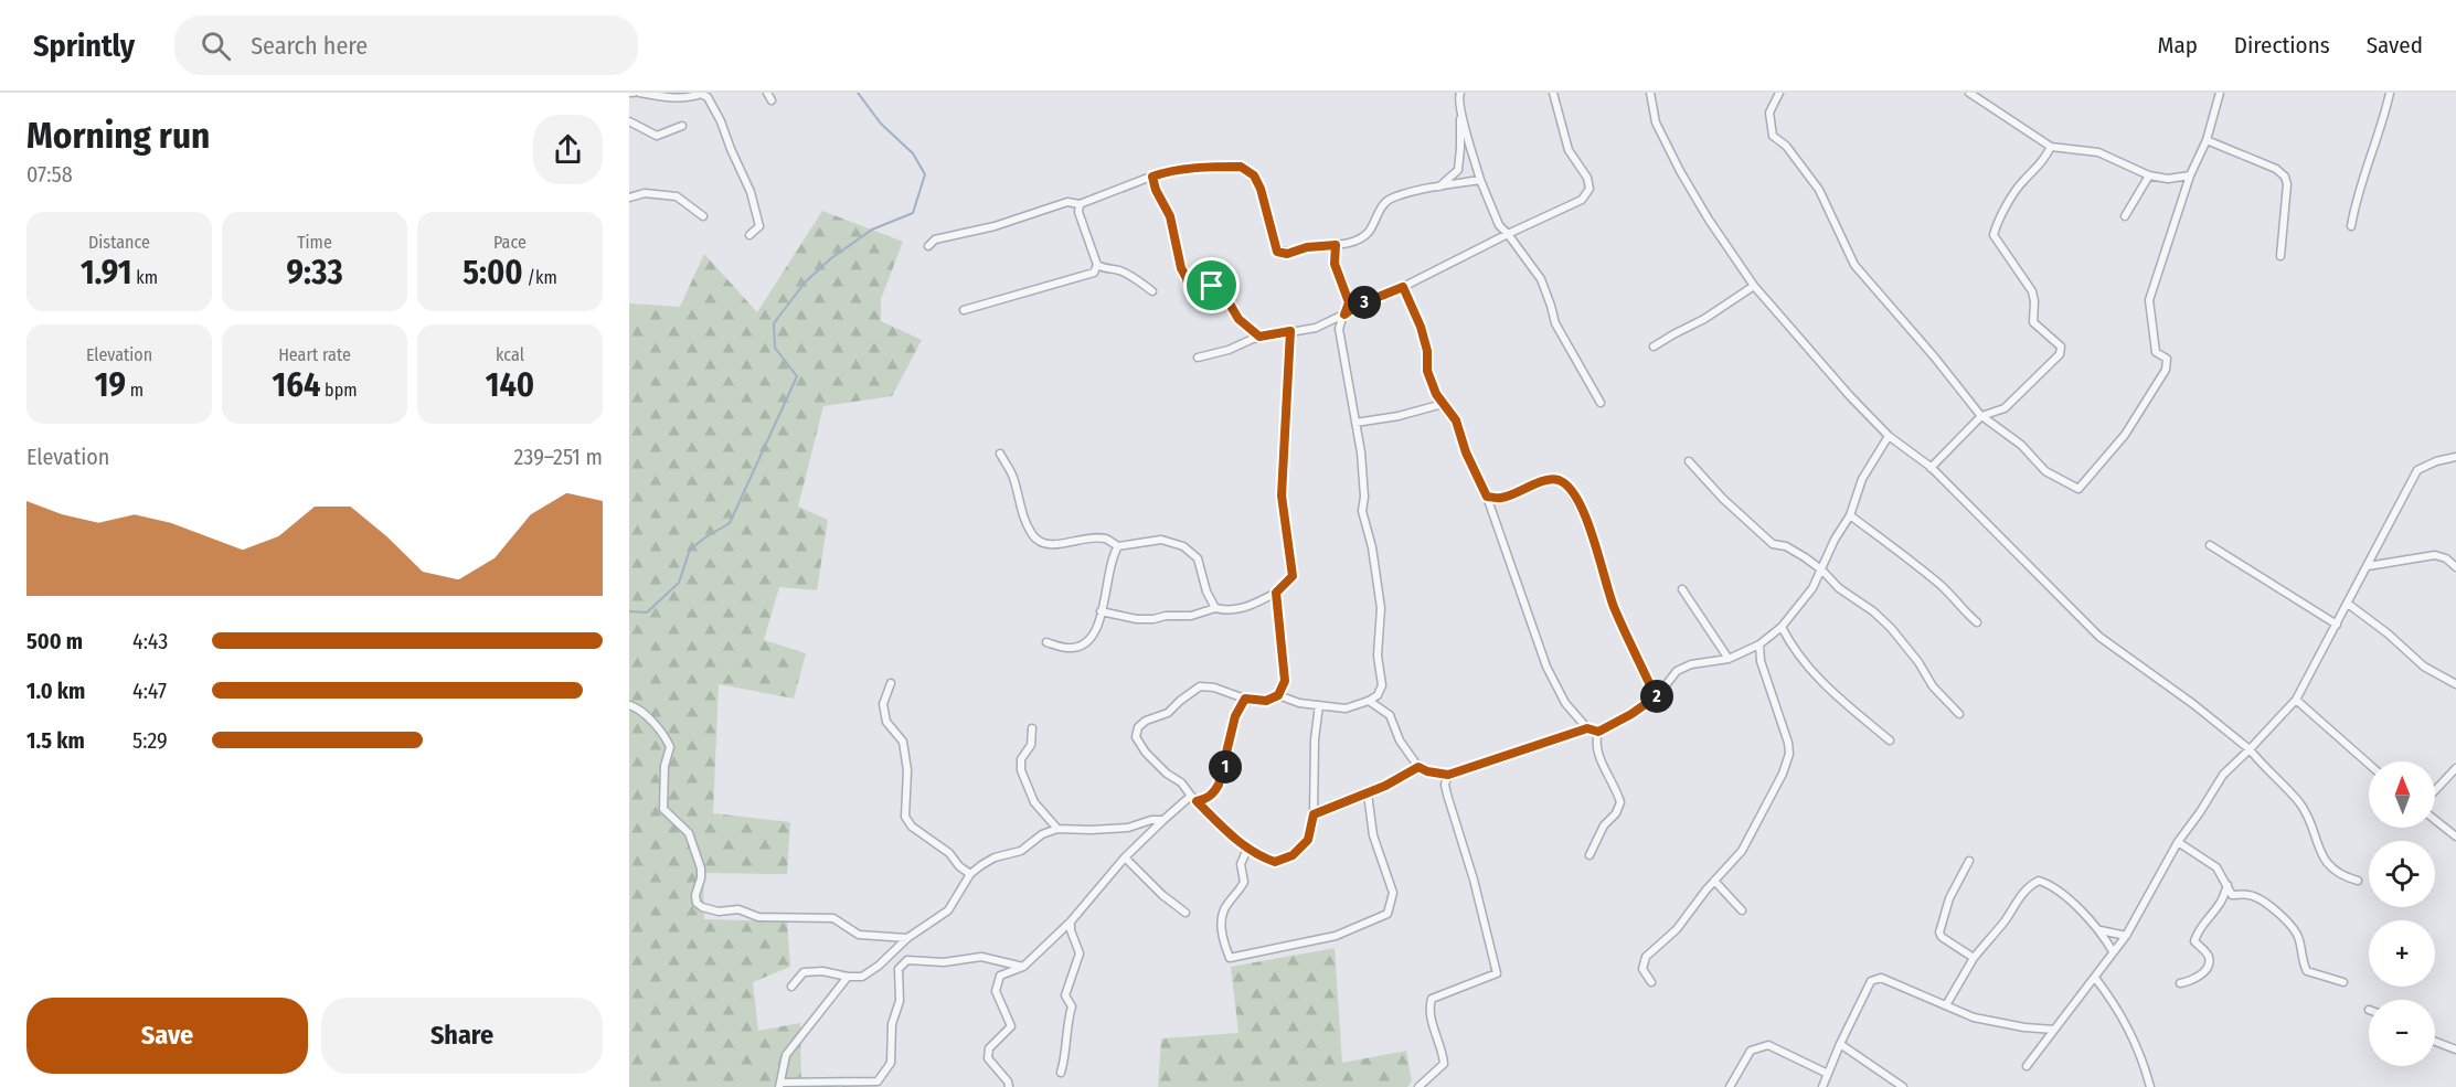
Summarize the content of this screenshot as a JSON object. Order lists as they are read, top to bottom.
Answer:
{
  "north": "top",
  "page": {
    "header": "Sprintly",
    "search": "Search here",
    "nav": ["Map", "Directions", "Saved"],
    "heading": ["Morning run", "07:58"],
    "stats": [
      ["Distance", "1.91 km"],
      ["Time", "9:33"],
      ["Pace", "5:00 /km"],
      ["Elevation", "19 m"],
      ["Heart rate", "164 bpm"],
      ["kcal", "140"]
    ],
    "pins": ["3", "2", "1"],
    "chart": ["Elevation", "239–251 m"],
    "list": [
      {
        "name": "500 m",
        "note": "4:43"
      },
      {
        "name": "1.0 km",
        "note": "4:47"
      },
      {
        "name": "1.5 km",
        "note": "5:29"
      }
    ],
    "map_buttons": ["+", "−"],
    "buttons": ["Save", "Share"]
  }
}
